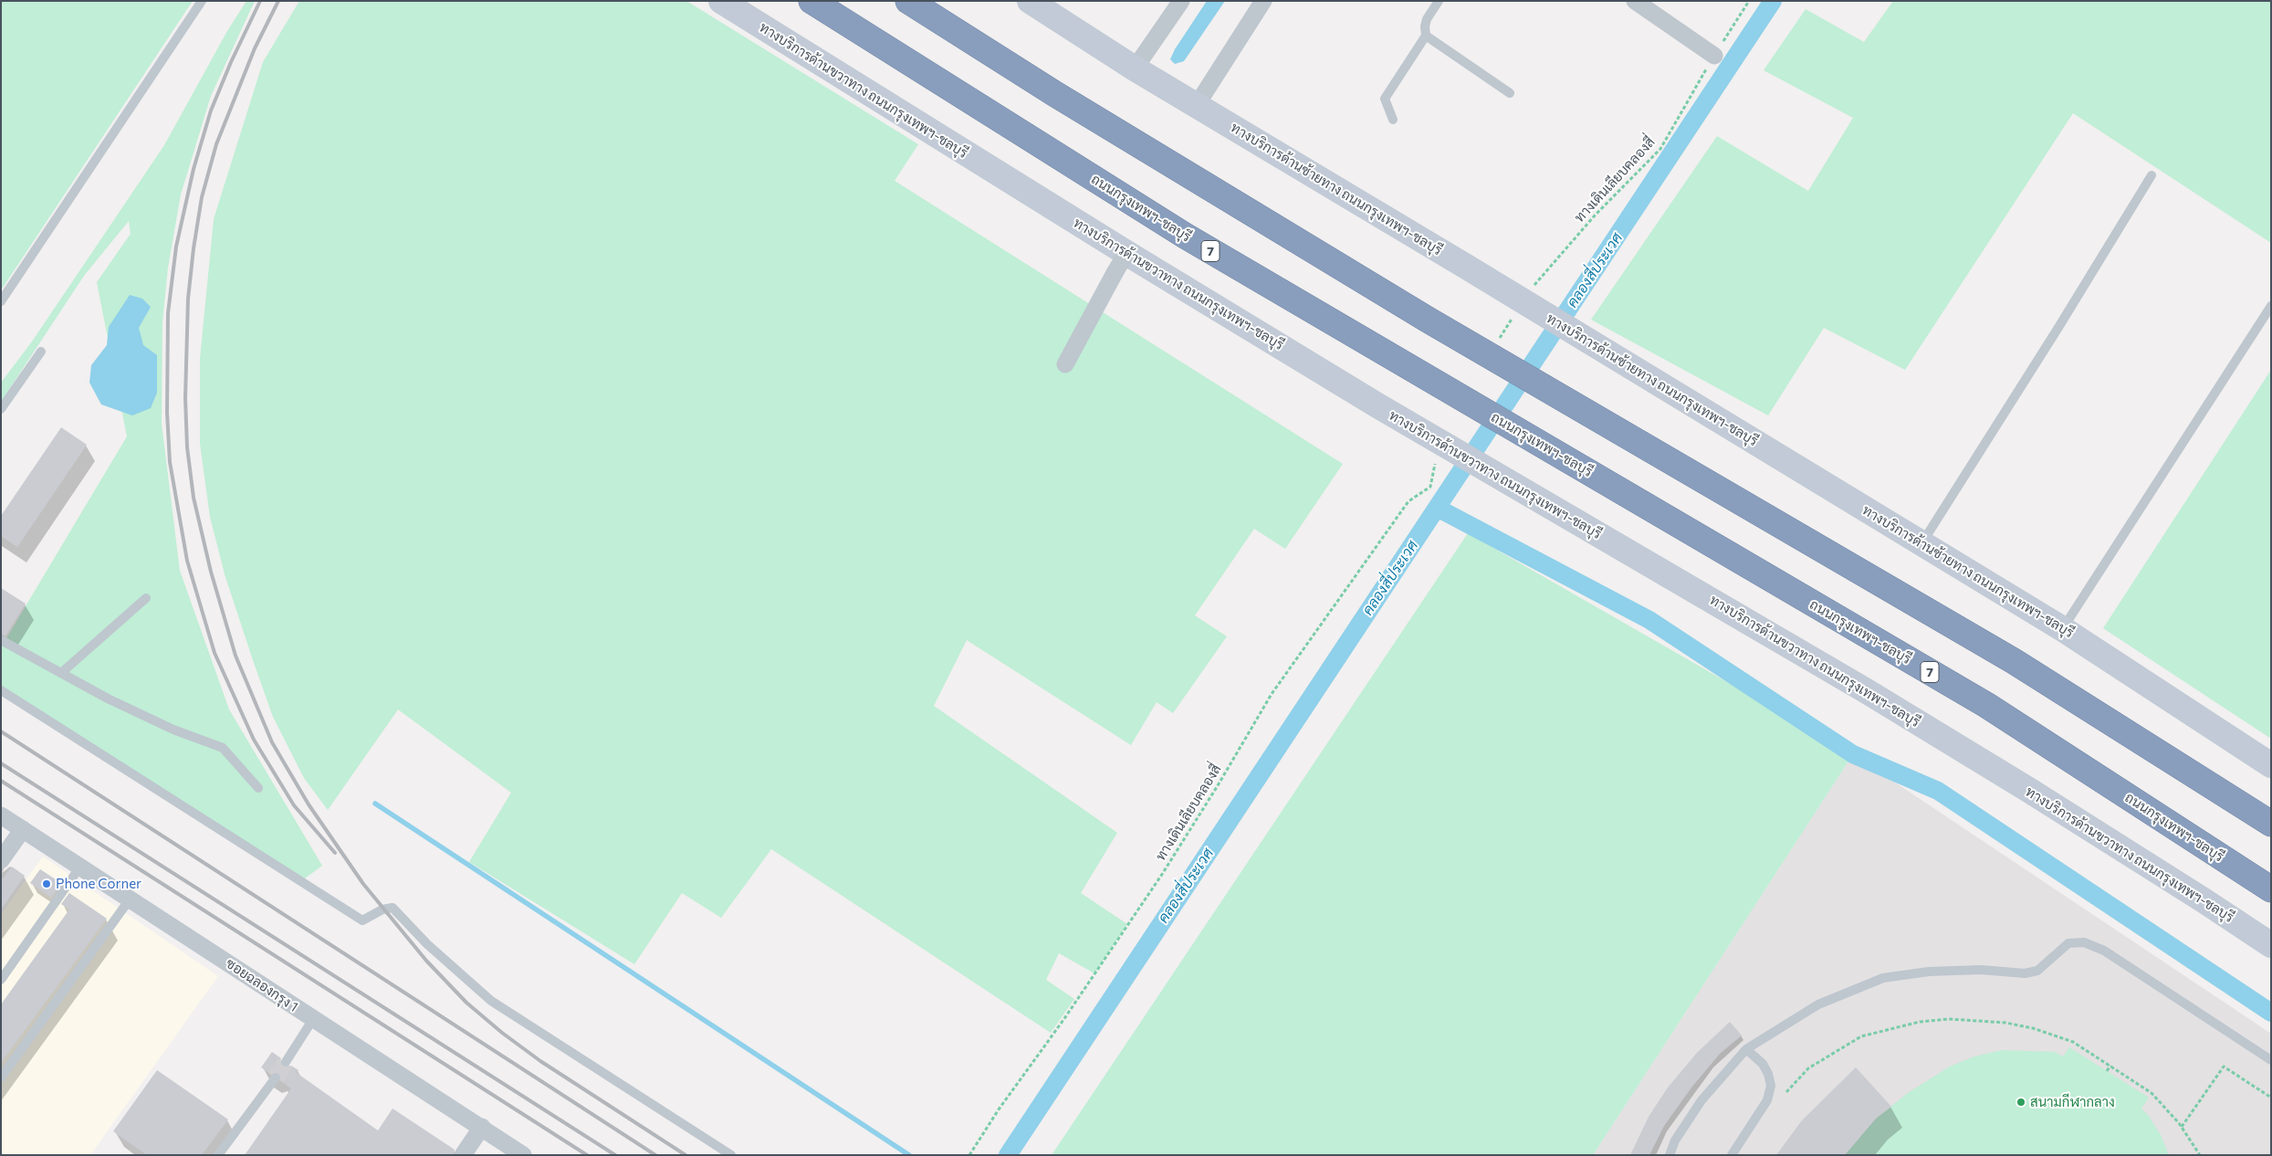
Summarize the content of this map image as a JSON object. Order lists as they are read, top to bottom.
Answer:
{
  "streets": {
    "highway": ["ถนนกรุงเทพฯ-ชลบุรี", "7"],
    "main road": ["ทางบริการด้านขวาทาง ถนนกรุงเทพฯ-ชลบุรี", "ทางบริการด้านซ้ายทาง ถนนกรุงเทพฯ-ชลบุรี"],
    "street": ["ซอยฉลองกรุง 1"],
    "path": ["ทางเดินเลียบคลองสี่"]
  },
  "water": ["คลองสี่ประเวศ"],
  "places": ["Phone Corner", "สนามกีฬากลาง"]
}
